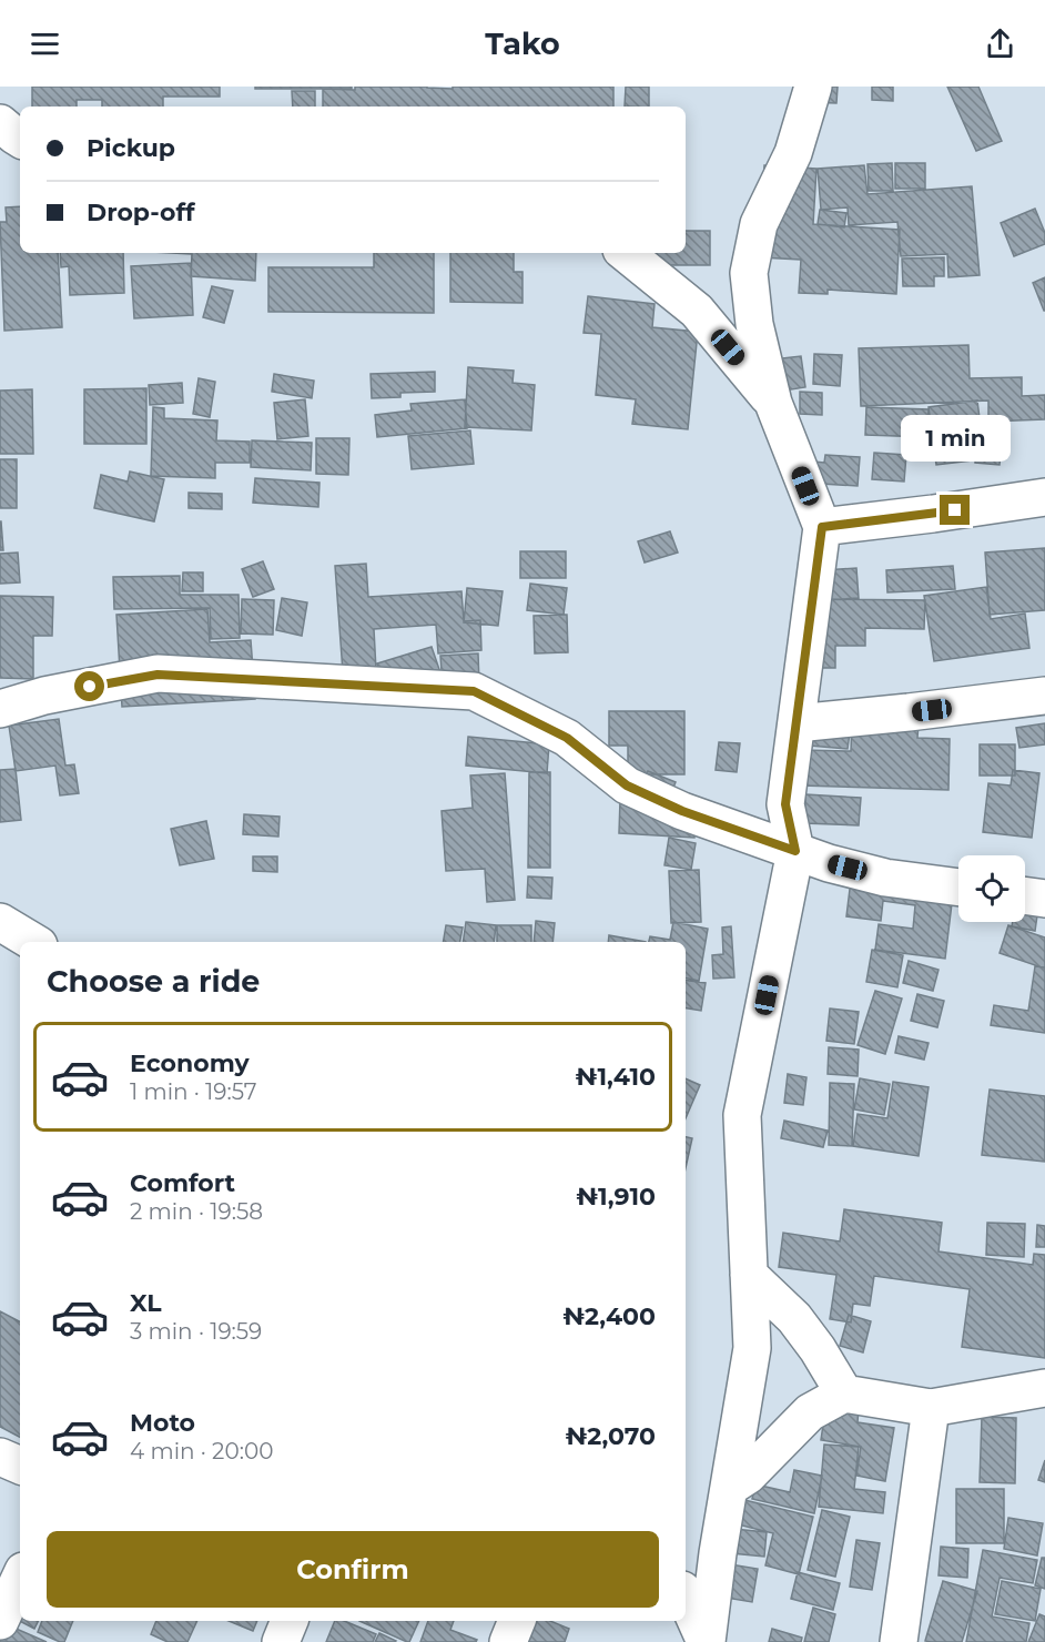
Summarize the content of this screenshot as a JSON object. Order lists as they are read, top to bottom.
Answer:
{
  "page": {
    "header": "Tako",
    "banner": ["Pickup", "Drop-off"],
    "bubble": "1 min",
    "heading": "Choose a ride",
    "list": [
      {
        "name": "Economy",
        "note": "1 min · 19:57",
        "value": "₦1,410"
      },
      {
        "name": "Comfort",
        "note": "2 min · 19:58",
        "value": "₦1,910"
      },
      {
        "name": "XL",
        "note": "3 min · 19:59",
        "value": "₦2,400"
      },
      {
        "name": "Moto",
        "note": "4 min · 20:00",
        "value": "₦2,070"
      }
    ],
    "buttons": "Confirm"
  }
}
